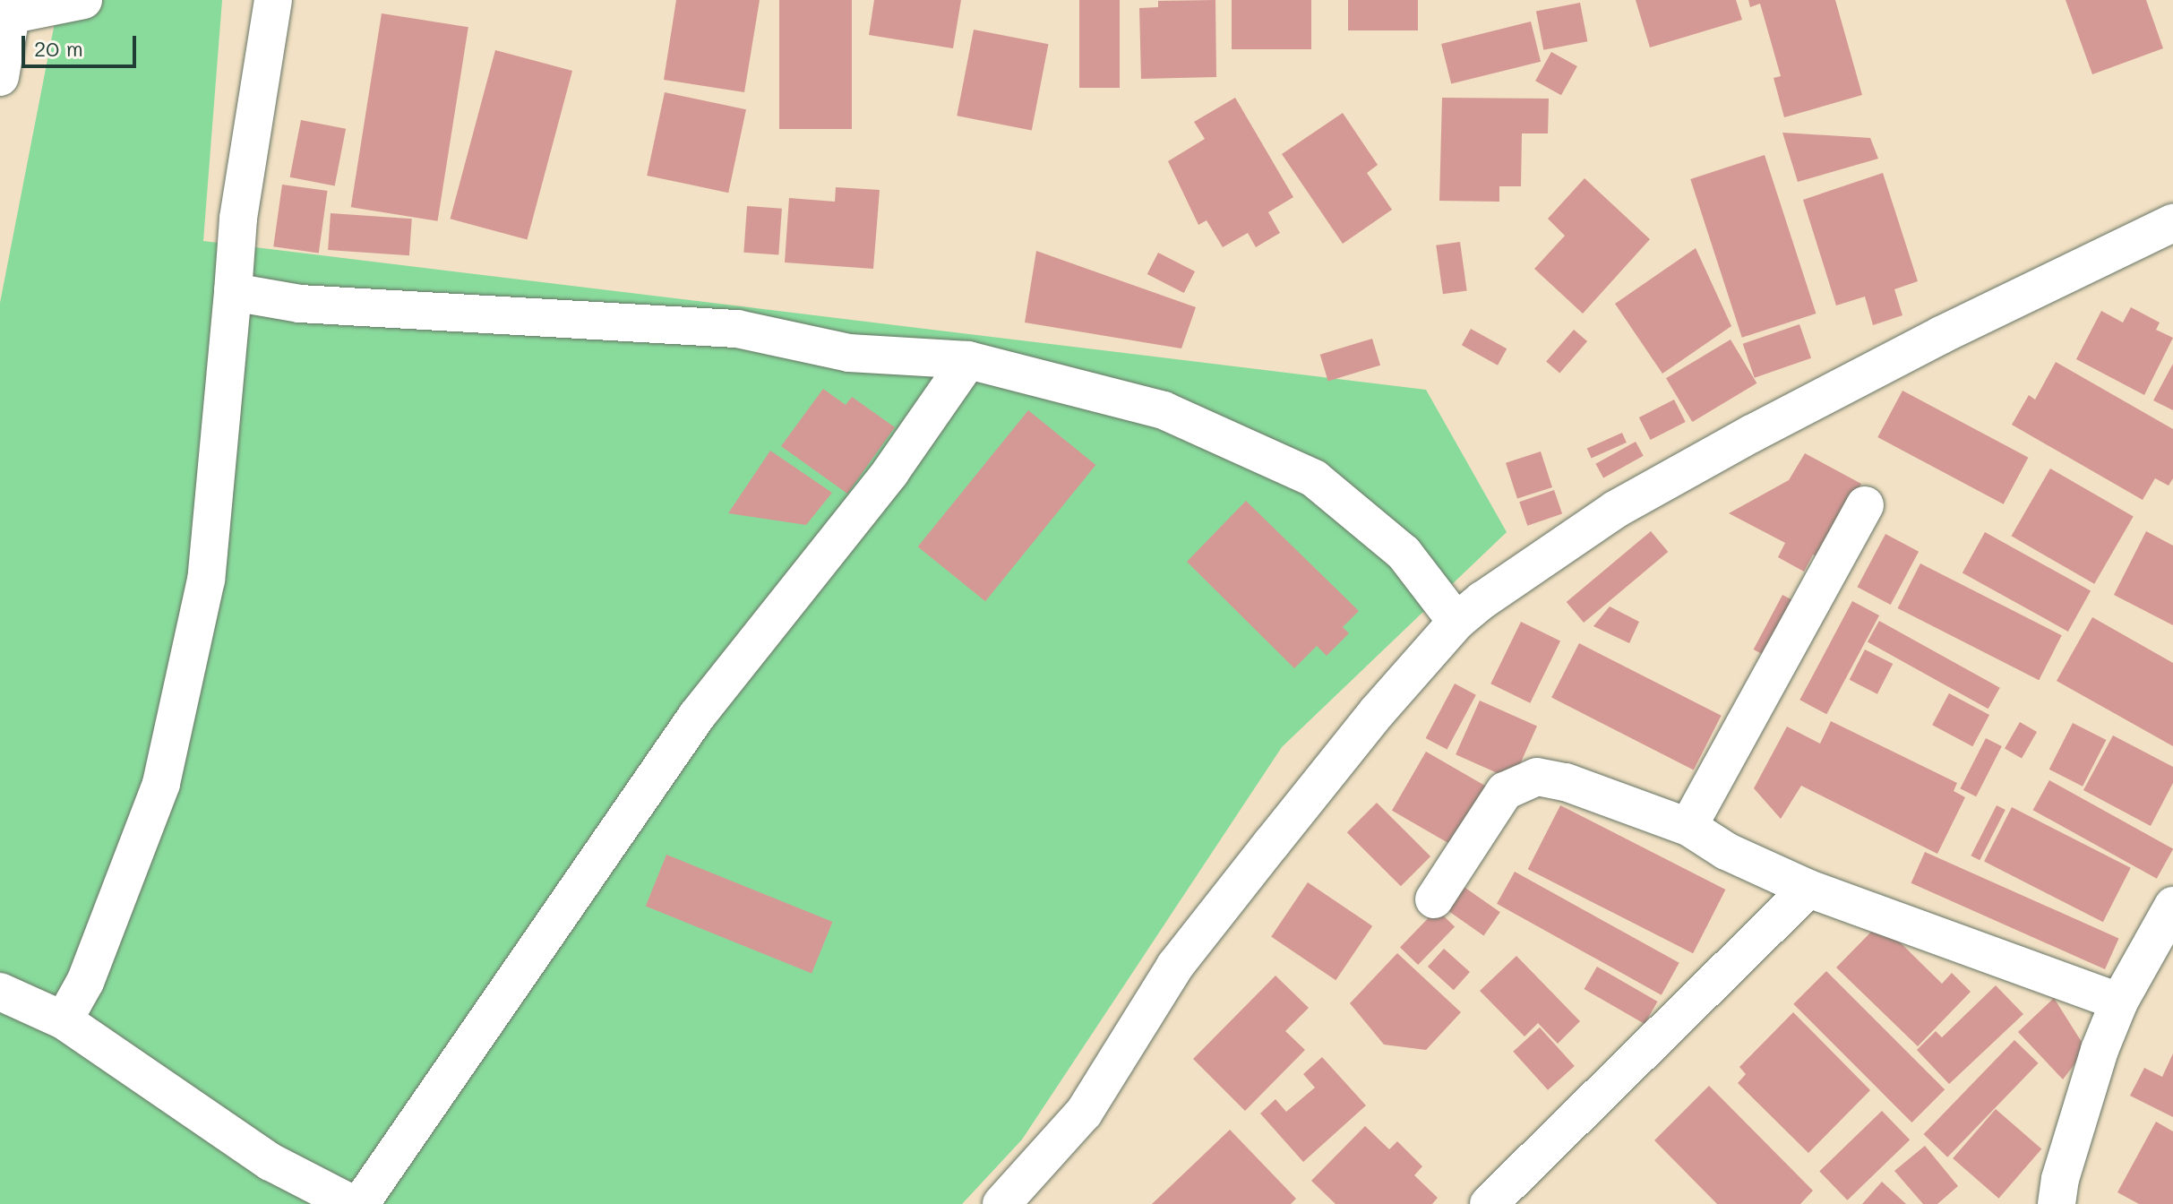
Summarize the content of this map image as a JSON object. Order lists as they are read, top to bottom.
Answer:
{
  "scale_bar": "20 m"
}
